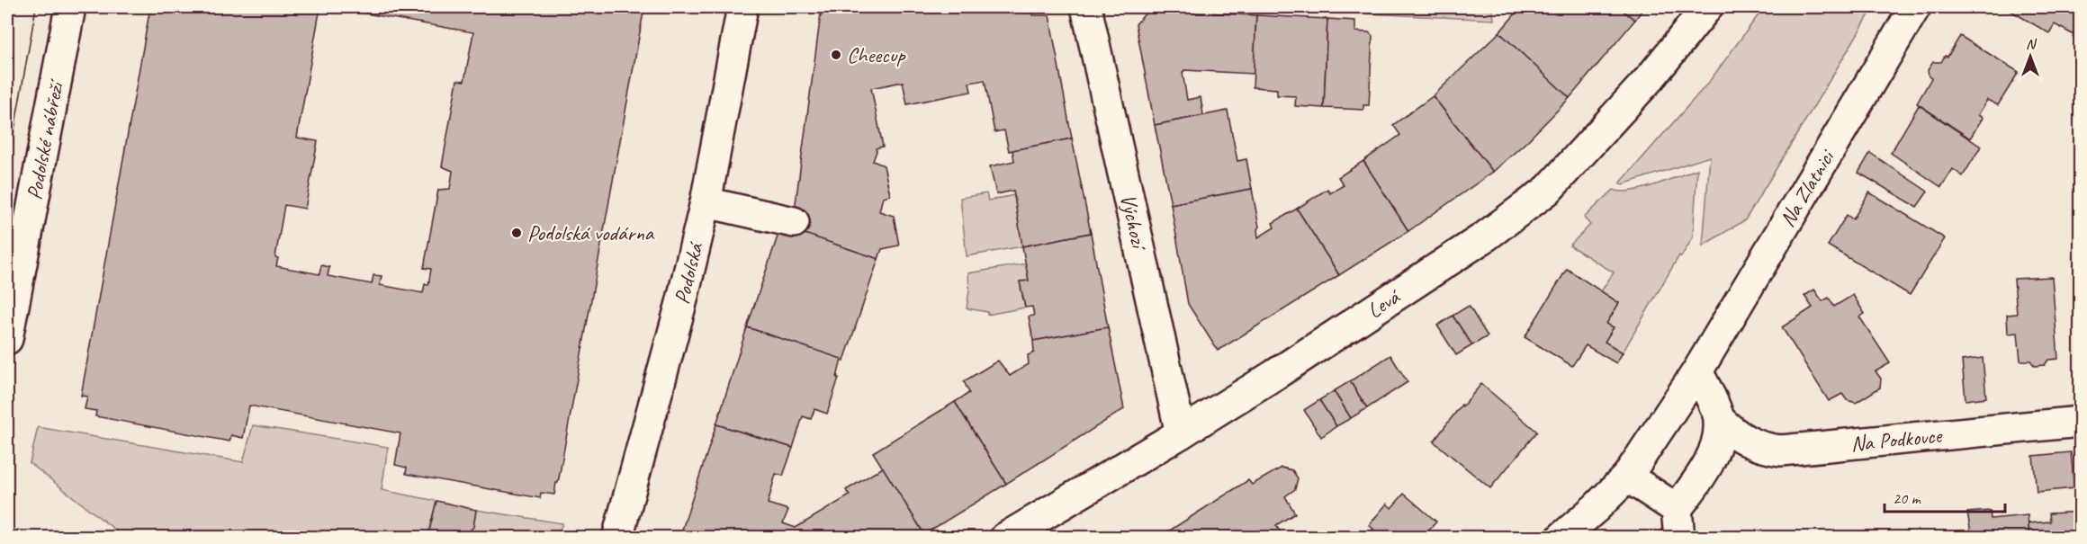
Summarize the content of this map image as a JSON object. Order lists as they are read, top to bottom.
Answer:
{
  "streets": {
    "street": [
      "Podolské nábřeží",
      "Na Zlatnici",
      "Výchozí",
      "Podolská",
      "Levá",
      "Na Podkovce"
    ]
  },
  "crossings": [
    ["Výchozí", "Levá"]
  ],
  "places": ["Cheecup", "Podolská vodárna"],
  "scale_bar": "20 m",
  "north": "top"
}
